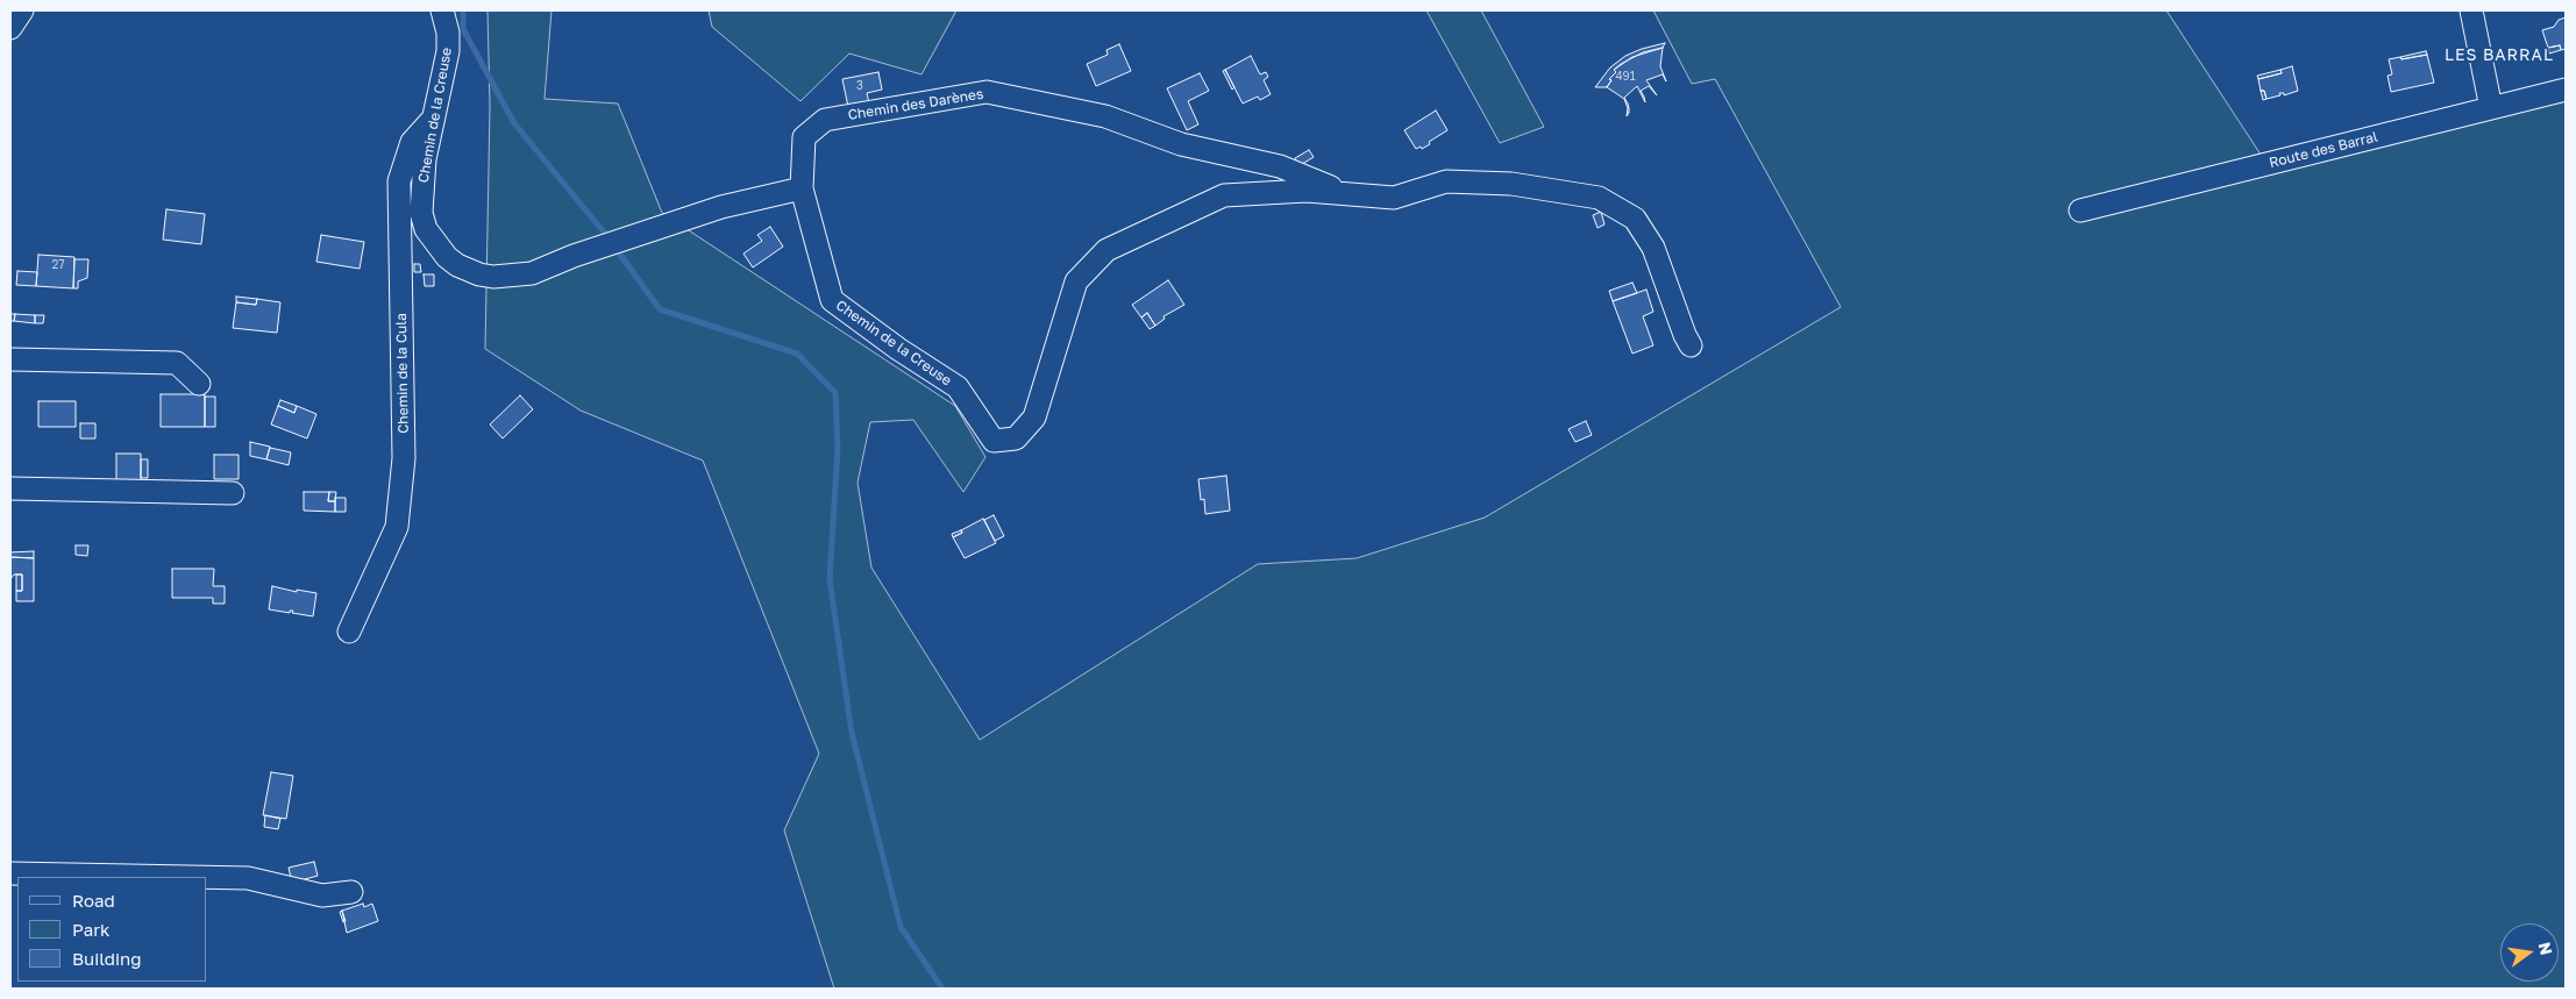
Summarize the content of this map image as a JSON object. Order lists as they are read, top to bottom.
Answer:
{
  "streets": {
    "street": [
      "Chemin des Darènes",
      "Chemin de la Creuse",
      "Route des Barral",
      "Chemin de la Cula"
    ]
  },
  "crossings": [
    ["Chemin des Darènes", "Chemin de la Creuse"],
    ["Chemin de la Creuse", "Chemin de la Cula"]
  ],
  "districts": ["LES BARRAL"],
  "house_numbers": ["491", "3", "27"],
  "legend": ["Road", "Park", "Building"],
  "north": "right"
}
